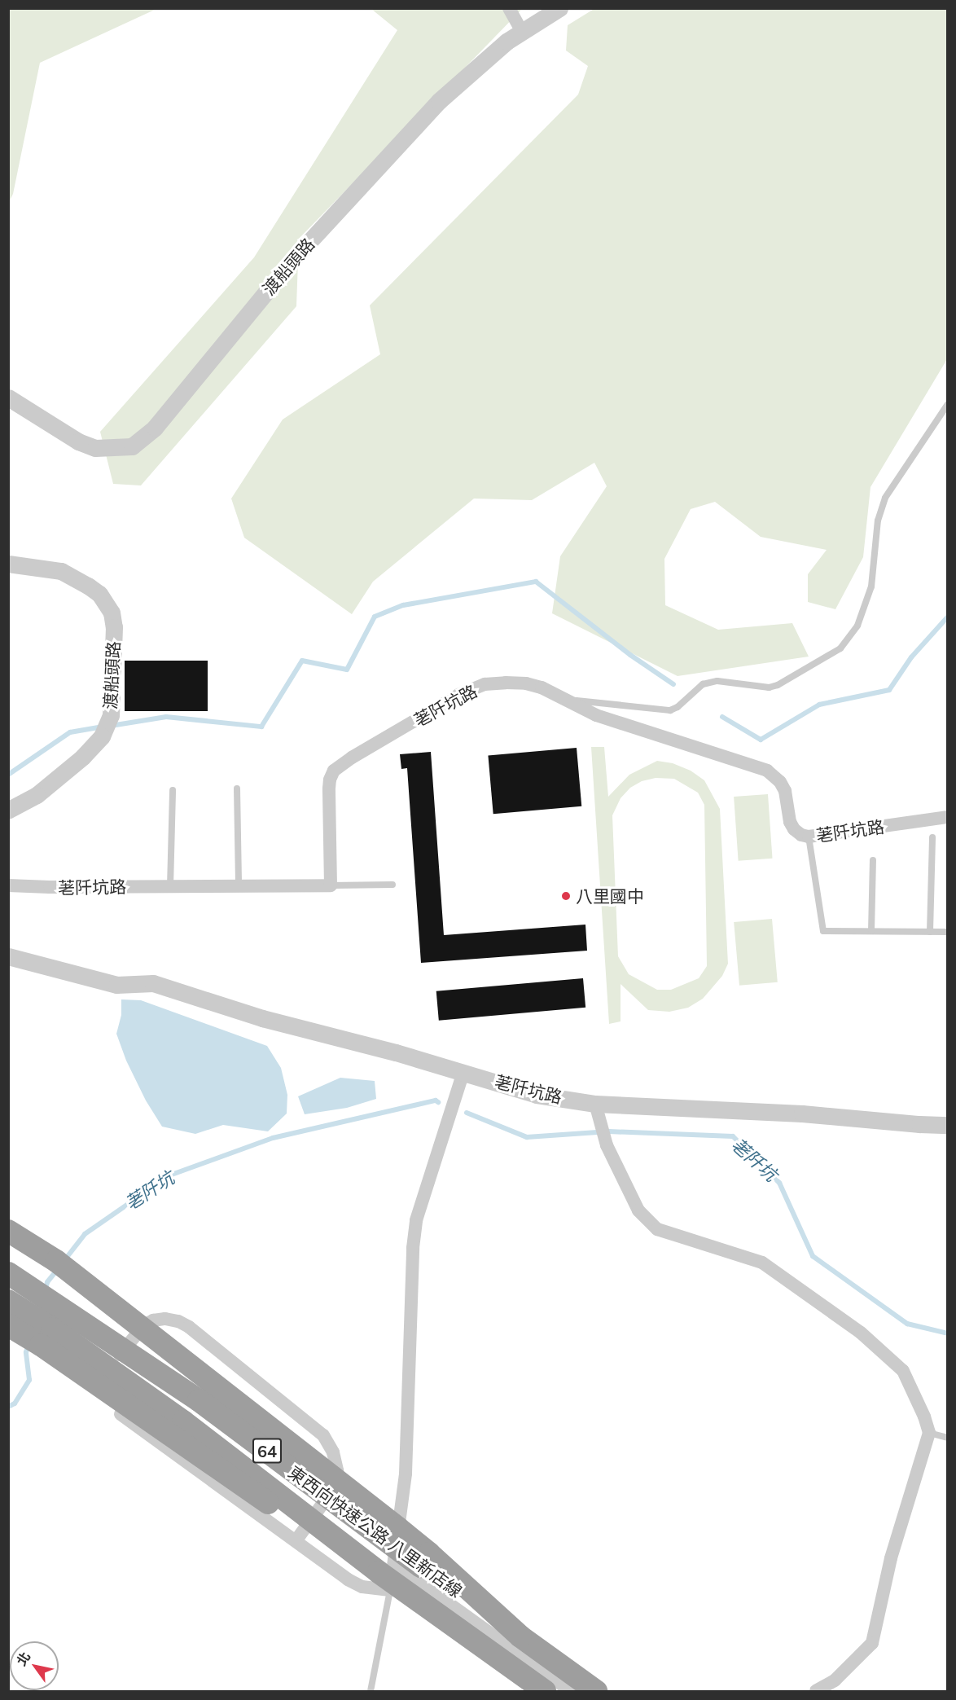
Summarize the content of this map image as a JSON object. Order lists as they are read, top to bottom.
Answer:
{
  "streets": {
    "highway": ["64", "東西向快速公路 八里新店線"],
    "street": ["渡船頭路", "荖阡坑路"]
  },
  "water": ["荖阡坑"],
  "places": ["八里國中"],
  "north": "top left"
}
